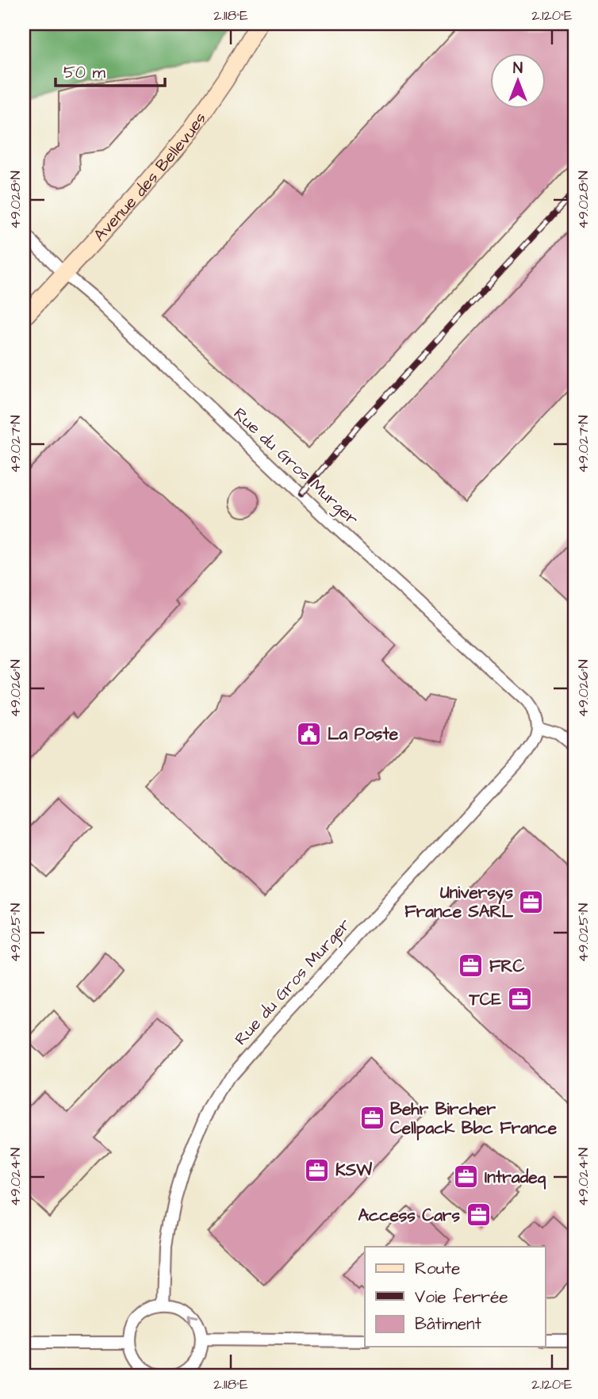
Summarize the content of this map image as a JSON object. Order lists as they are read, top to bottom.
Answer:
{
  "streets": {
    "street": ["Avenue des Bellevues", "Rue du Gros Murger"]
  },
  "crossings": [
    ["Avenue des Bellevues", "Rue du Gros Murger"]
  ],
  "places": {
    "public building": ["La Poste"],
    "office": [
      "Universys France SARL",
      "FRC",
      "TCE",
      "Behr Bircher Cellpack Bbc France",
      "KSW",
      "Intradeq",
      "Access Cars"
    ]
  },
  "legend": ["Route", "Voie ferrée", "Bâtiment"],
  "scale_bar": "50 m",
  "north": "top",
  "coordinates": [
    "2.118°E",
    "2.120°E",
    "49.028°N",
    "49.027°N",
    "49.026°N",
    "49.025°N",
    "49.024°N"
  ]
}
